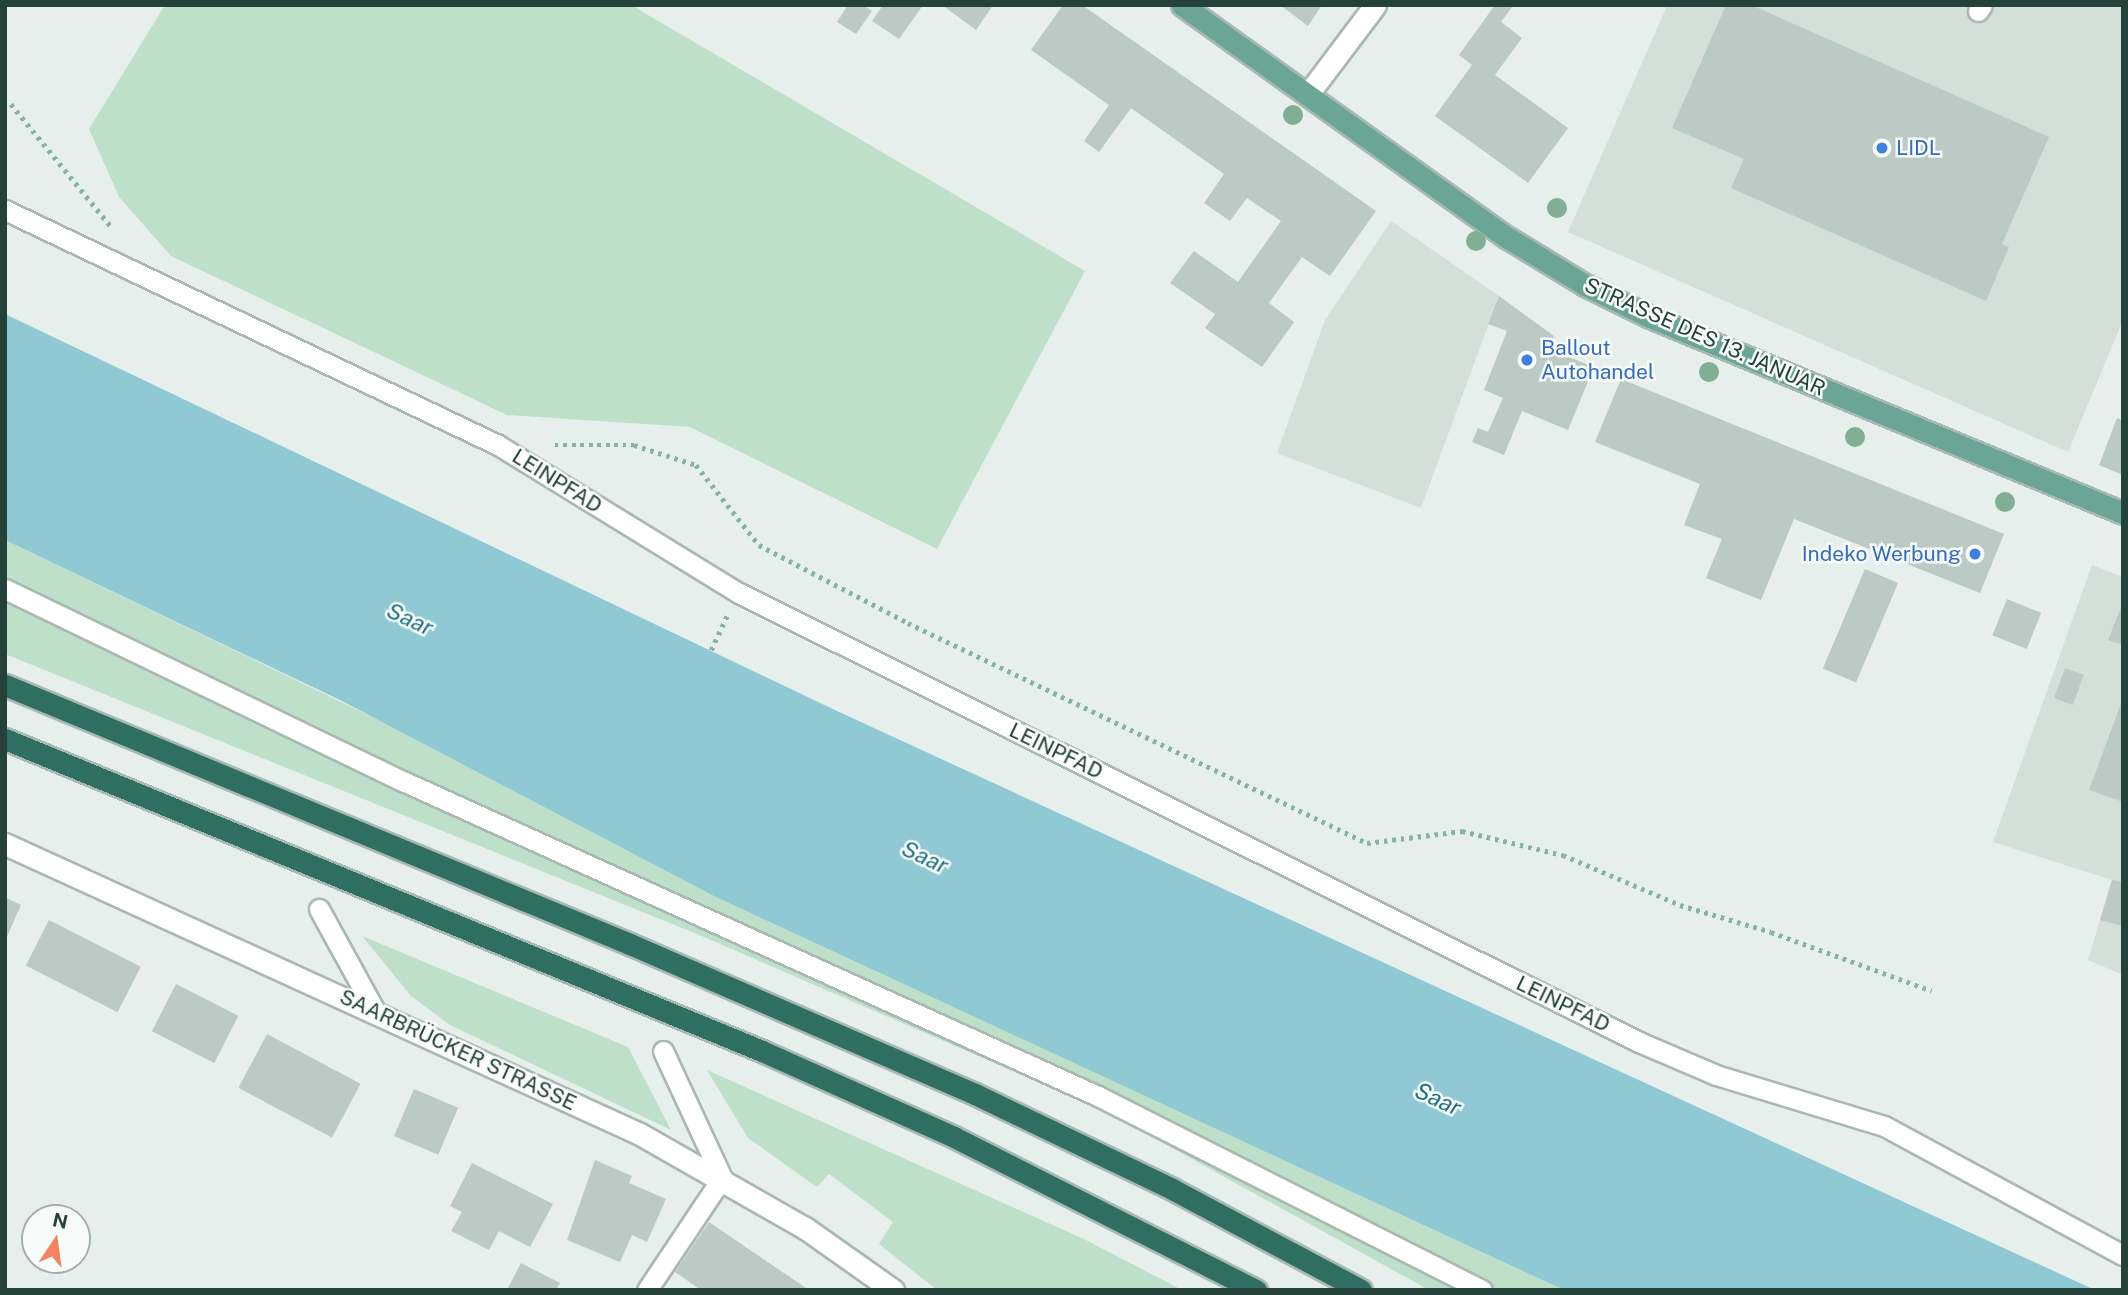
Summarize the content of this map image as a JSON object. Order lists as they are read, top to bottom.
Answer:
{
  "streets": {
    "main road": ["STRASSE DES 13. JANUAR"],
    "street": ["SAARBRÜCKER STRASSE"],
    "lane": ["LEINPFAD"]
  },
  "water": ["Saar"],
  "places": ["LIDL", "Ballout Autohandel", "Indeko Werbung"],
  "north": "top"
}
